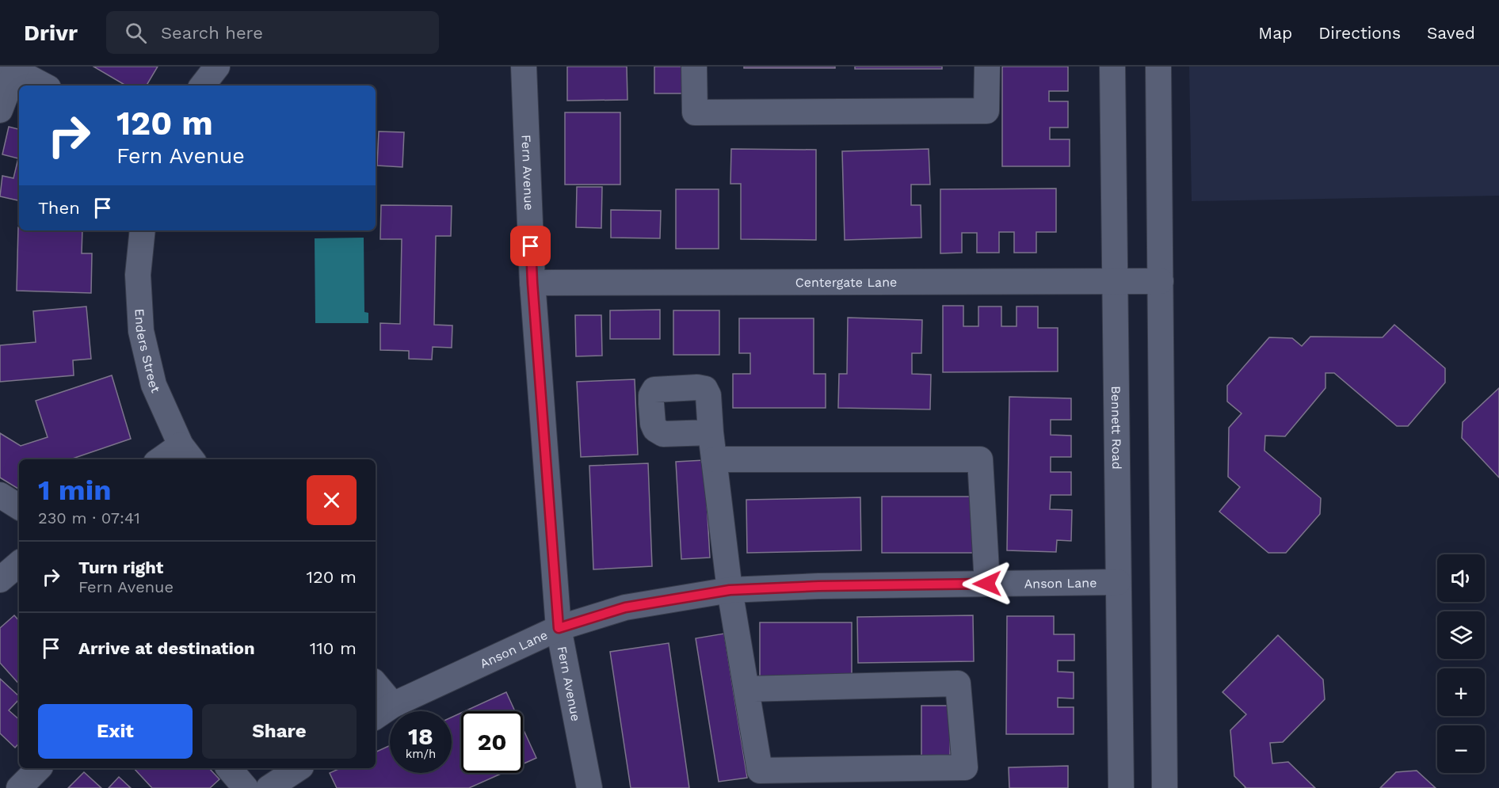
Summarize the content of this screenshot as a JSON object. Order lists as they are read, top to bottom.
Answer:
{
  "streets": {
    "street": [
      "Fern Avenue",
      "Centergate Lane",
      "Enders Street",
      "Bennett Road",
      "Anson Lane"
    ]
  },
  "crossings": [
    ["Fern Avenue", "Centergate Lane"],
    ["Fern Avenue", "Anson Lane"],
    ["Centergate Lane", "Bennett Road"],
    ["Bennett Road", "Anson Lane"]
  ],
  "page": {
    "header": "Drivr",
    "search": "Search here",
    "nav": ["Map", "Directions", "Saved"],
    "turn": ["120 m", "Fern Avenue"],
    "then": "Then",
    "heading": ["1 min", "230 m · 07:41"],
    "list": [
      {
        "name": "Turn right",
        "note": "Fern Avenue",
        "value": "120 m"
      },
      {
        "name": "Arrive at destination",
        "value": "110 m"
      }
    ],
    "map_buttons": ["+", "−"],
    "buttons": ["Exit", "Share"],
    "speed": "18 km/h",
    "limit": "20"
  }
}
